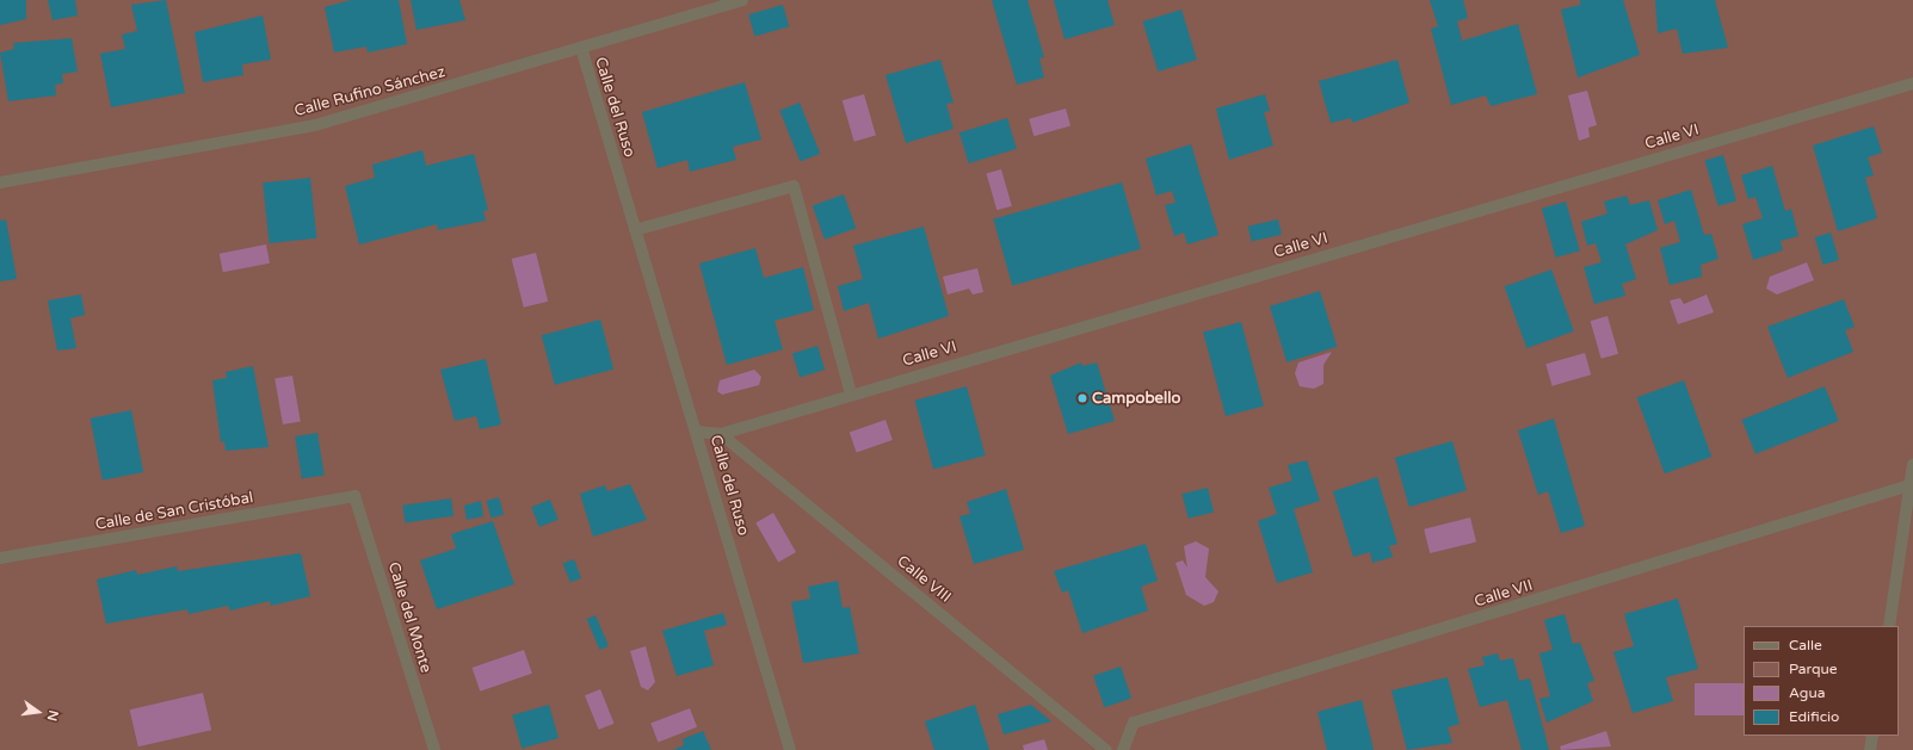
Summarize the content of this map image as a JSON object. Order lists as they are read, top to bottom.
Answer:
{
  "streets": {
    "street": [
      "Calle Rufino Sánchez",
      "Calle del Ruso",
      "Calle VI",
      "Calle de San Cristóbal",
      "Calle VIII",
      "Calle VII",
      "Calle del Monte"
    ]
  },
  "crossings": [
    ["Calle Rufino Sánchez", "Calle del Ruso"],
    ["Calle del Ruso", "Calle VI"],
    ["Calle VI", "Calle VIII"],
    ["Calle de San Cristóbal", "Calle del Monte"]
  ],
  "places": ["Campobello"],
  "legend": [
    "Calle",
    "Parque",
    "Agua",
    "Edificio"
  ],
  "north": "right"
}
